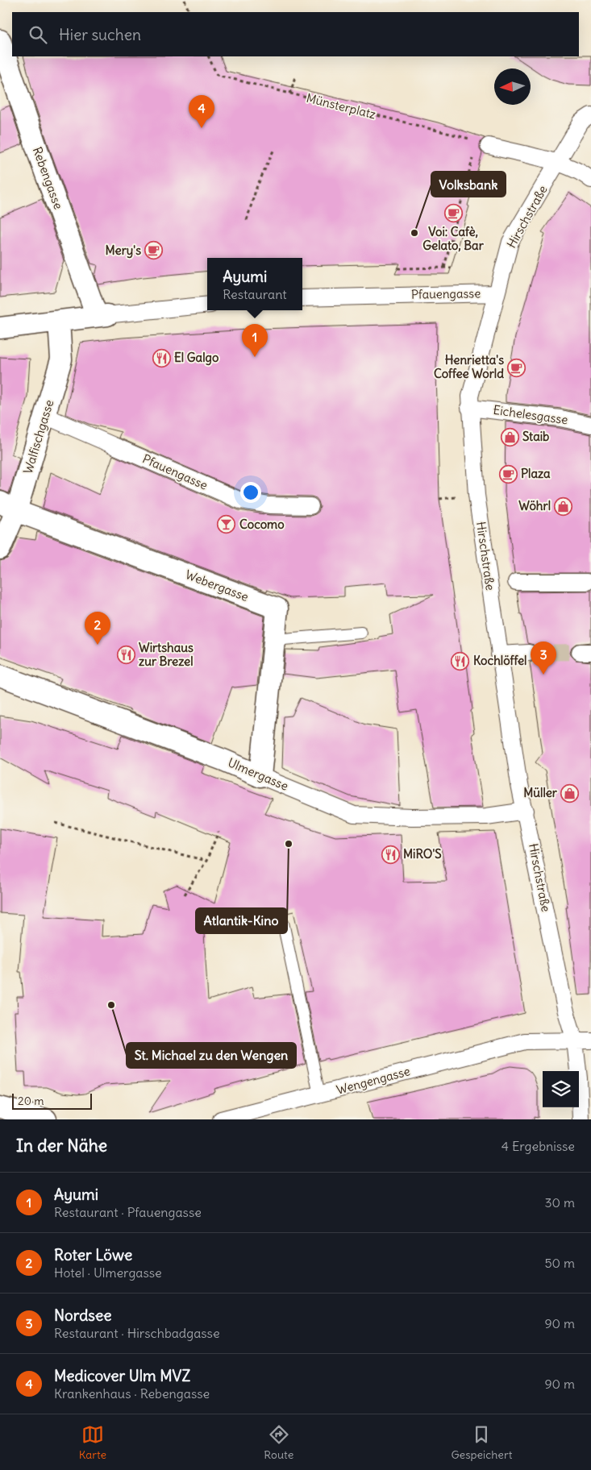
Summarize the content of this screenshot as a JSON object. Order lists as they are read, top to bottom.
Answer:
{
  "streets": {
    "street": [
      "Rebengasse",
      "Hirschstraße",
      "Pfauengasse",
      "Eichelesgasse",
      "Walfischgasse",
      "Webergasse",
      "Ulmergasse",
      "Wengengasse"
    ],
    "path": ["Münsterplatz"]
  },
  "crossings": [
    ["Hirschstraße", "Pfauengasse"],
    ["Hirschstraße", "Eichelesgasse"],
    ["Hirschstraße", "Ulmergasse"],
    ["Hirschstraße", "Wengengasse"],
    ["Pfauengasse", "Walfischgasse"],
    ["Walfischgasse", "Webergasse"],
    ["Webergasse", "Ulmergasse"]
  ],
  "places": {
    "cafe": [
      "Voi: Cafè, Gelato, Bar",
      "Mery's",
      "Henrietta's Coffee World",
      "Plaza"
    ],
    "other": ["Volksbank", "Atlantik-Kino", "St. Michael zu den Wengen"],
    "restaurant": [
      "El Galgo",
      "Wirtshaus zur Brezel",
      "Kochlöffel",
      "MiRO'S"
    ],
    "shop": ["Staib", "Wöhrl", "Müller"],
    "bar": ["Cocomo"]
  },
  "scale_bar": "20 m",
  "north": "left",
  "page": {
    "search": "Hier suchen",
    "pins": [
      "4",
      "1",
      "2",
      "3"
    ],
    "popup": ["Ayumi", "Restaurant"],
    "scale": "20 m",
    "heading": ["In der Nähe", "4 Ergebnisse"],
    "list": [
      {
        "mark": "1",
        "name": "Ayumi",
        "note": "Restaurant · Pfauengasse",
        "value": "30 m"
      },
      {
        "mark": "2",
        "name": "Roter Löwe",
        "note": "Hotel · Ulmergasse",
        "value": "50 m"
      },
      {
        "mark": "3",
        "name": "Nordsee",
        "note": "Restaurant · Hirschbadgasse",
        "value": "90 m"
      },
      {
        "mark": "4",
        "name": "Medicover Ulm MVZ",
        "note": "Krankenhaus · Rebengasse",
        "value": "90 m"
      }
    ],
    "nav": ["Karte", "Route", "Gespeichert"]
  }
}
